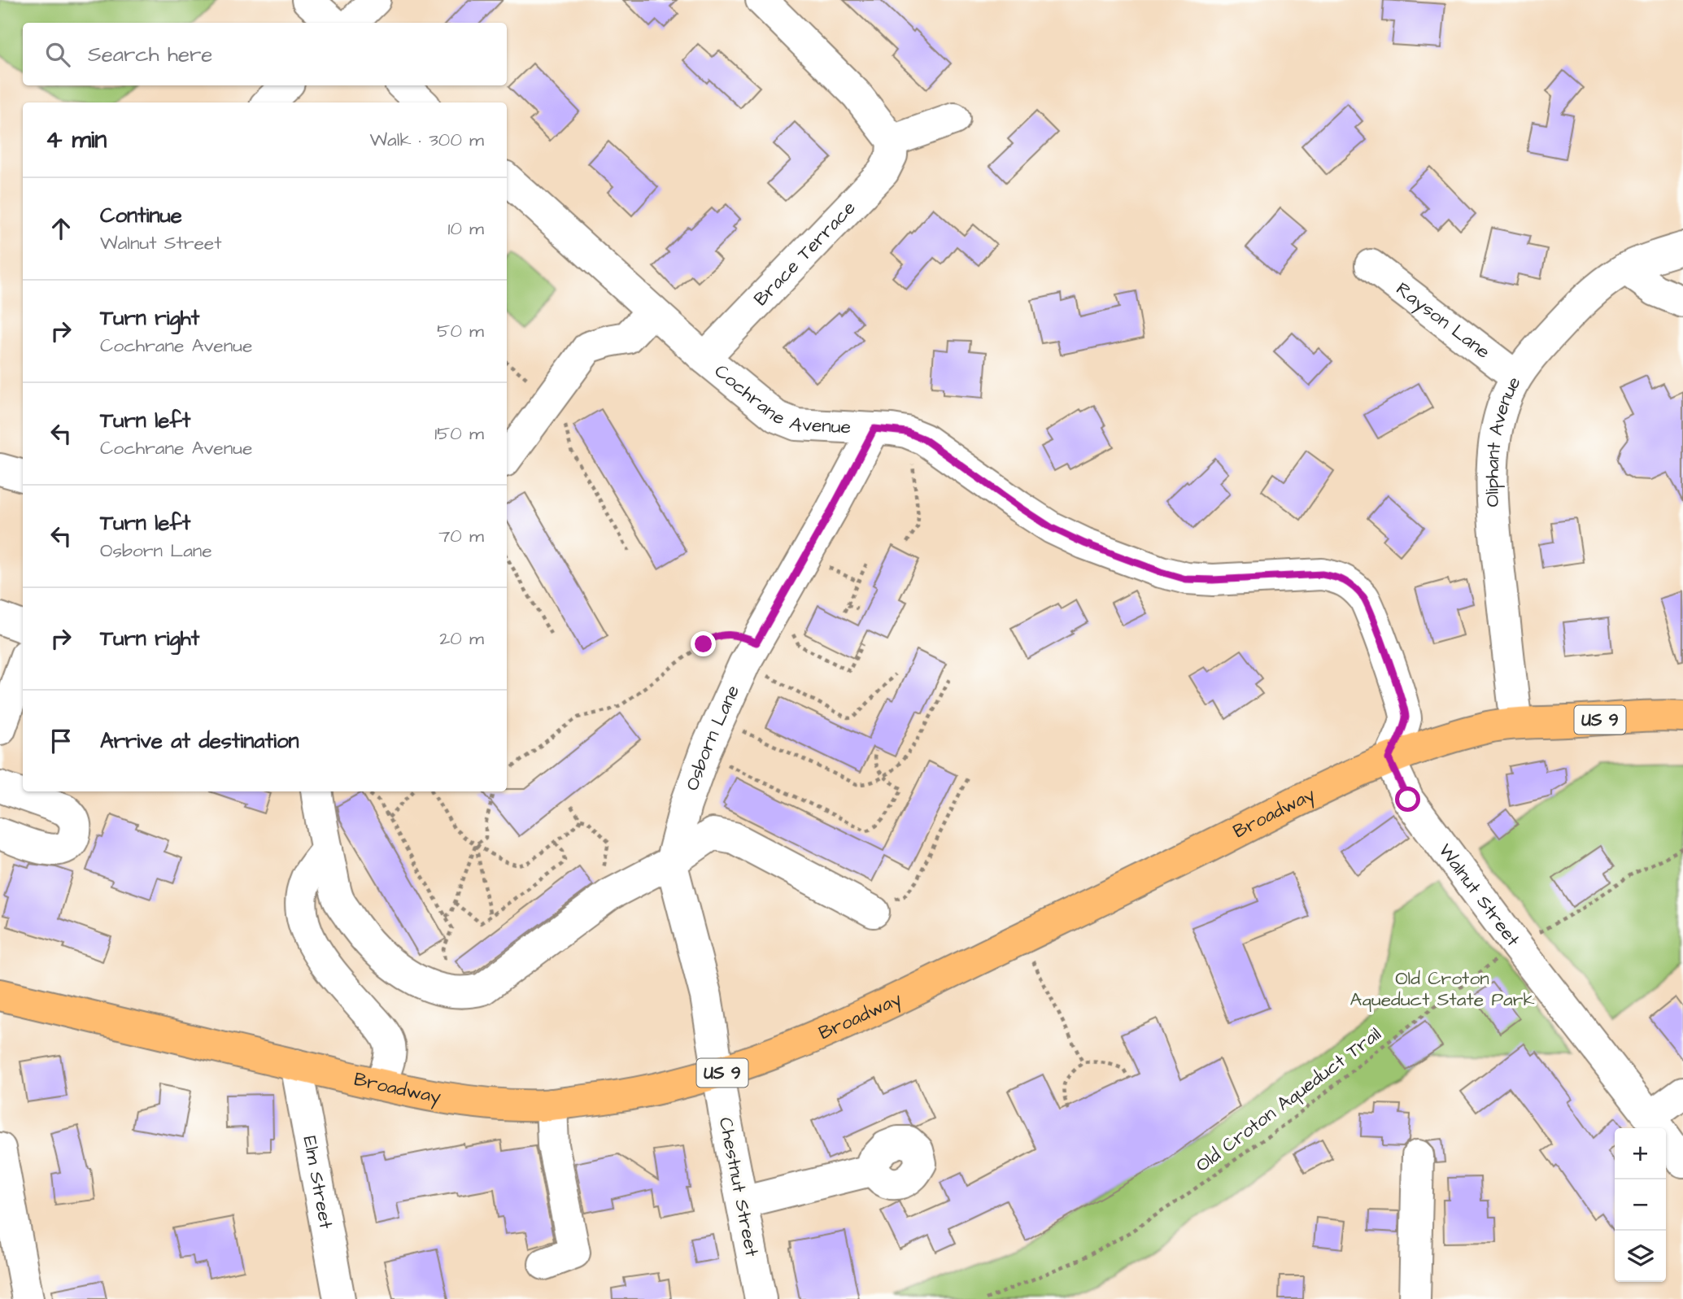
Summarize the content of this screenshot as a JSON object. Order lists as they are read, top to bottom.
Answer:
{
  "streets": {
    "main road": ["US 9", "Broadway"],
    "street": [
      "Brace Terrace",
      "Rayson Lane",
      "Cochrane Avenue",
      "Oliphant Avenue",
      "Osborn Lane",
      "Walnut Street",
      "Elm Street",
      "Chestnut Street"
    ],
    "path": ["Old Croton Aqueduct Trail"]
  },
  "crossings": [
    ["Brace Terrace", "Cochrane Avenue"],
    ["Rayson Lane", "Oliphant Avenue"],
    ["Cochrane Avenue", "Osborn Lane"],
    ["Cochrane Avenue", "Broadway"],
    ["Cochrane Avenue", "Walnut Street"],
    ["Oliphant Avenue", "Broadway"],
    ["Osborn Lane", "Broadway"],
    ["Osborn Lane", "Chestnut Street"],
    ["Broadway", "Walnut Street"],
    ["Broadway", "Elm Street"],
    ["Broadway", "Chestnut Street"],
    ["Walnut Street", "Old Croton Aqueduct Trail"]
  ],
  "parks": ["Old Croton Aqueduct State Park"],
  "page": {
    "search": "Search here",
    "heading": ["4 min", "Walk · 300 m"],
    "list": [
      ["Continue", "Walnut Street", "10 m"],
      ["Turn right", "Cochrane Avenue", "50 m"],
      ["Turn left", "Cochrane Avenue", "150 m"],
      ["Turn left", "Osborn Lane", "70 m"],
      ["Turn right", "20 m"],
      "Arrive at destination"
    ],
    "map_buttons": ["+", "−"]
  }
}
